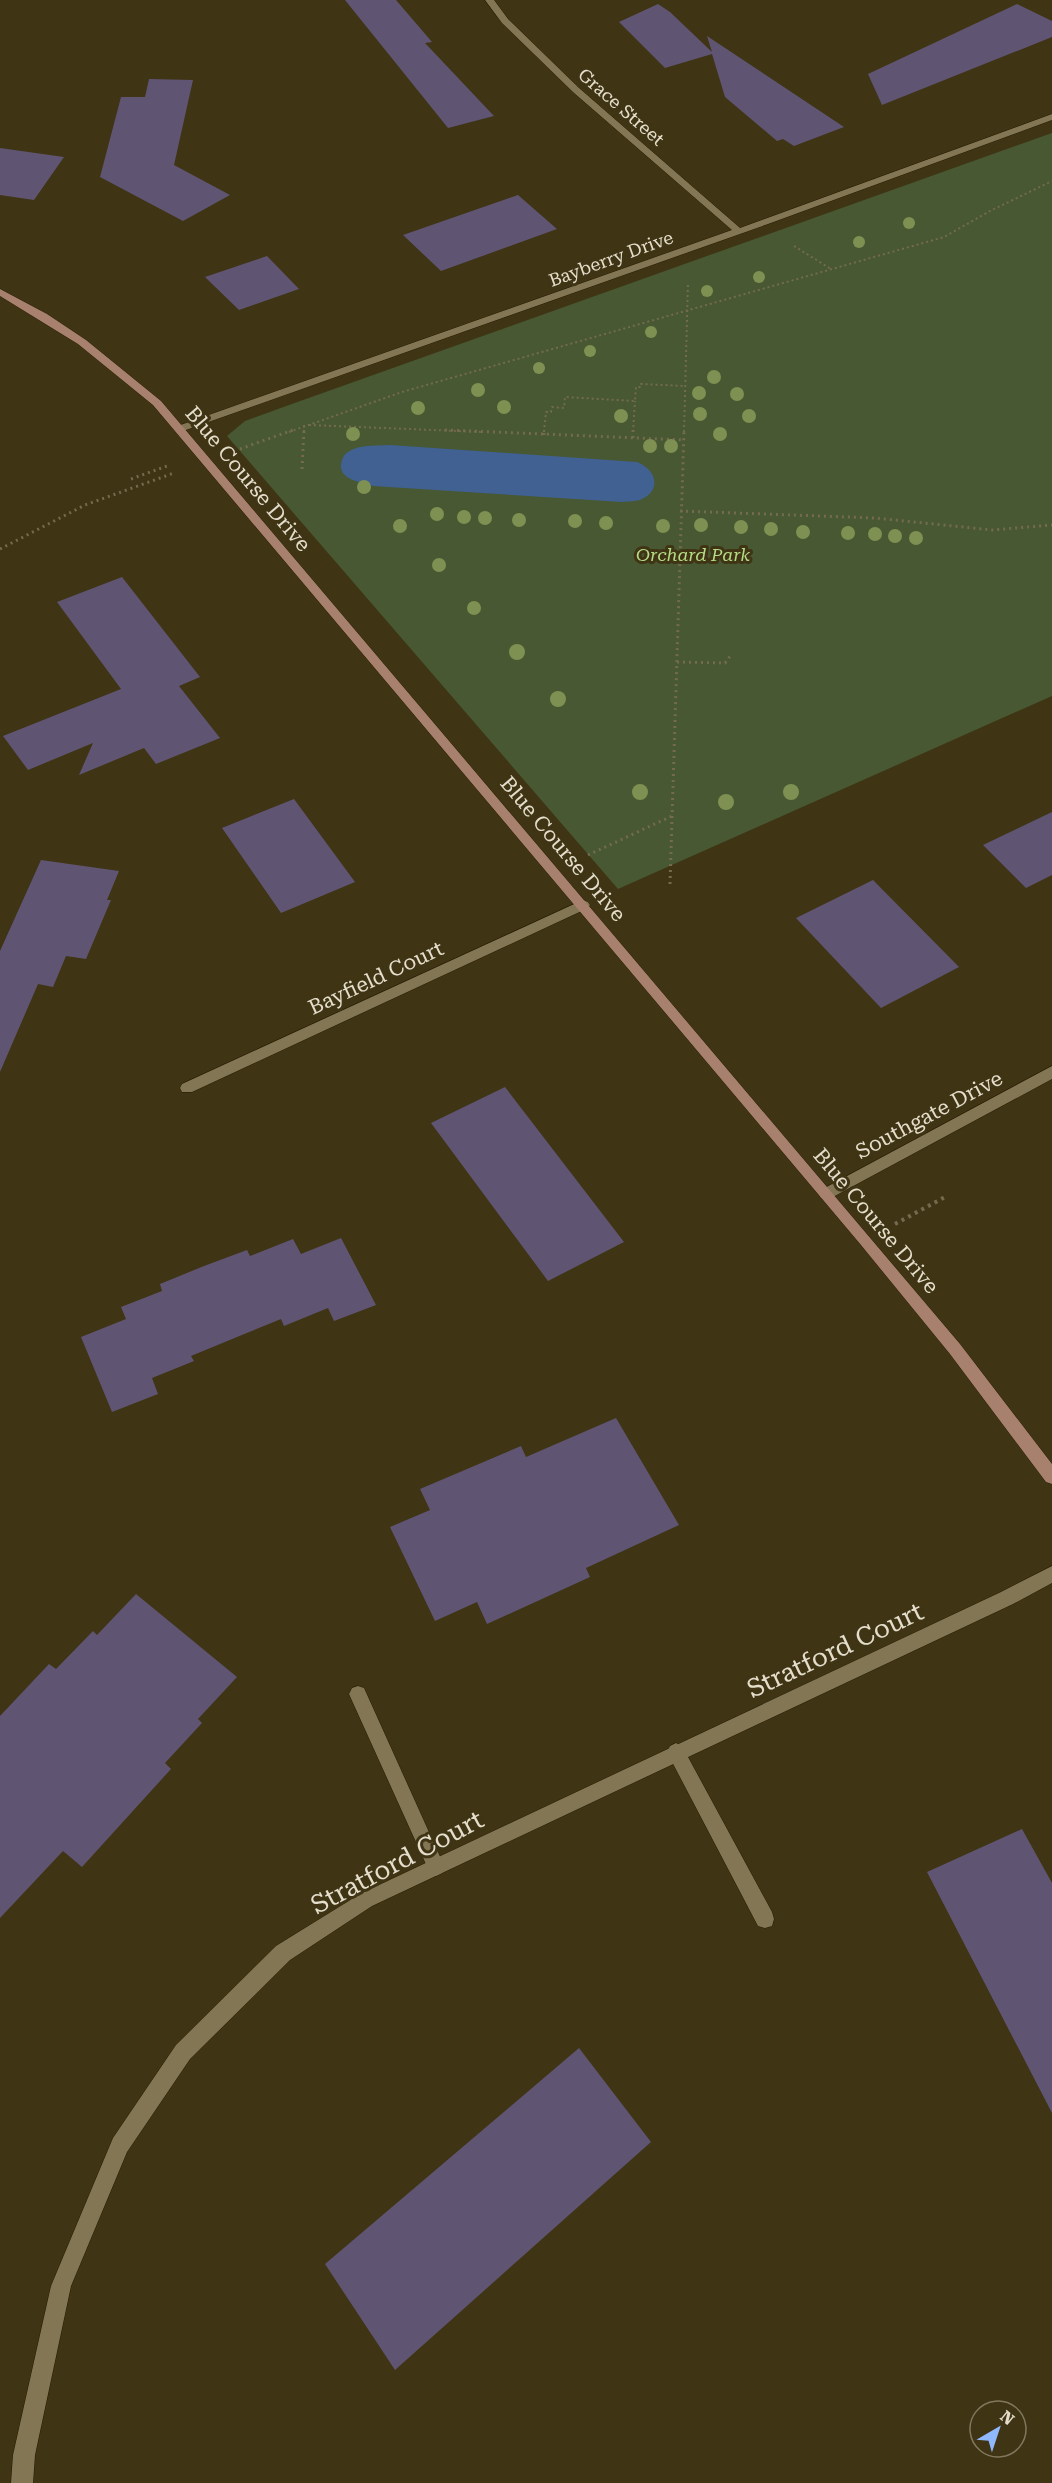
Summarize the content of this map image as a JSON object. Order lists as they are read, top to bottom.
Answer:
{
  "streets": {
    "main road": ["Blue Course Drive"],
    "street": [
      "Grace Street",
      "Bayberry Drive",
      "Bayfield Court",
      "Southgate Drive",
      "Stratford Court"
    ]
  },
  "crossings": [
    ["Grace Street", "Bayberry Drive"],
    ["Bayberry Drive", "Blue Course Drive"],
    ["Blue Course Drive", "Bayfield Court"],
    ["Blue Course Drive", "Southgate Drive"]
  ],
  "parks": ["Orchard Park"],
  "north": "top right"
}
